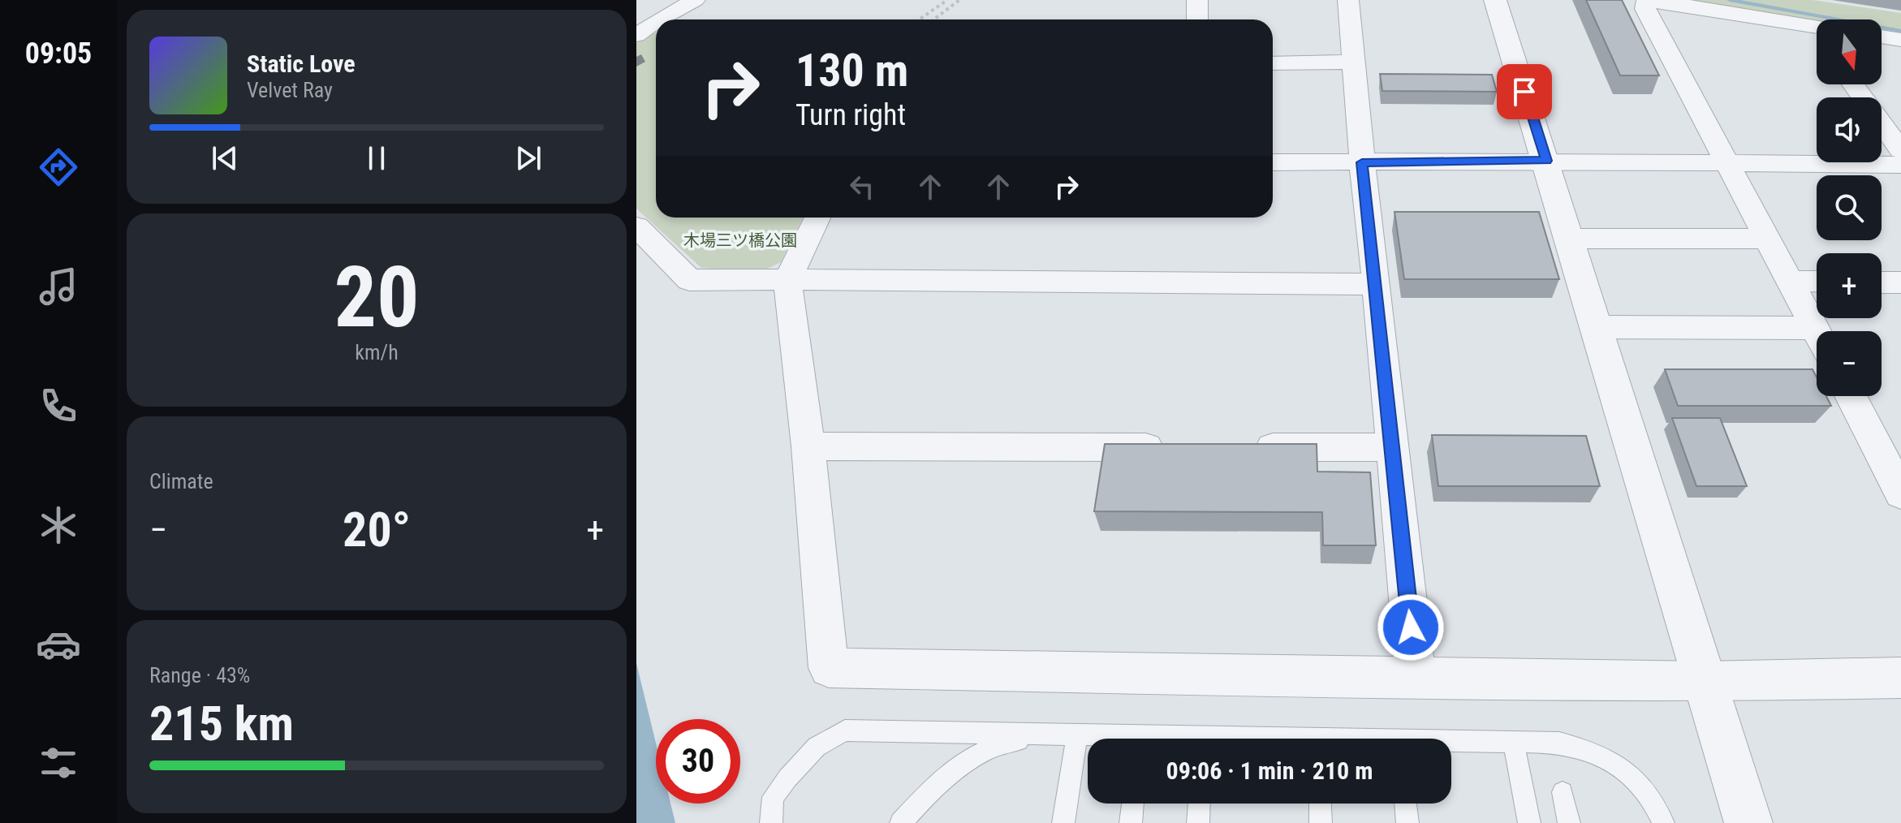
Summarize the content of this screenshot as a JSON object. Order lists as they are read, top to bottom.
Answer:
{
  "parks": ["木場三ツ橋公園"],
  "north": "bottom",
  "page": {
    "tabs": "09:05",
    "map_buttons": ["+", "−"],
    "turn": ["130 m", "Turn right"],
    "song": ["Static Love", "Velvet Ray"],
    "tile": [
      ["20", "km/h"],
      "Climate",
      ["Range · 43%", "215 km"]
    ],
    "heat": ["−", "20°", "+"],
    "limit": "30",
    "trip": "09:06 · 1 min · 210 m"
  }
}
